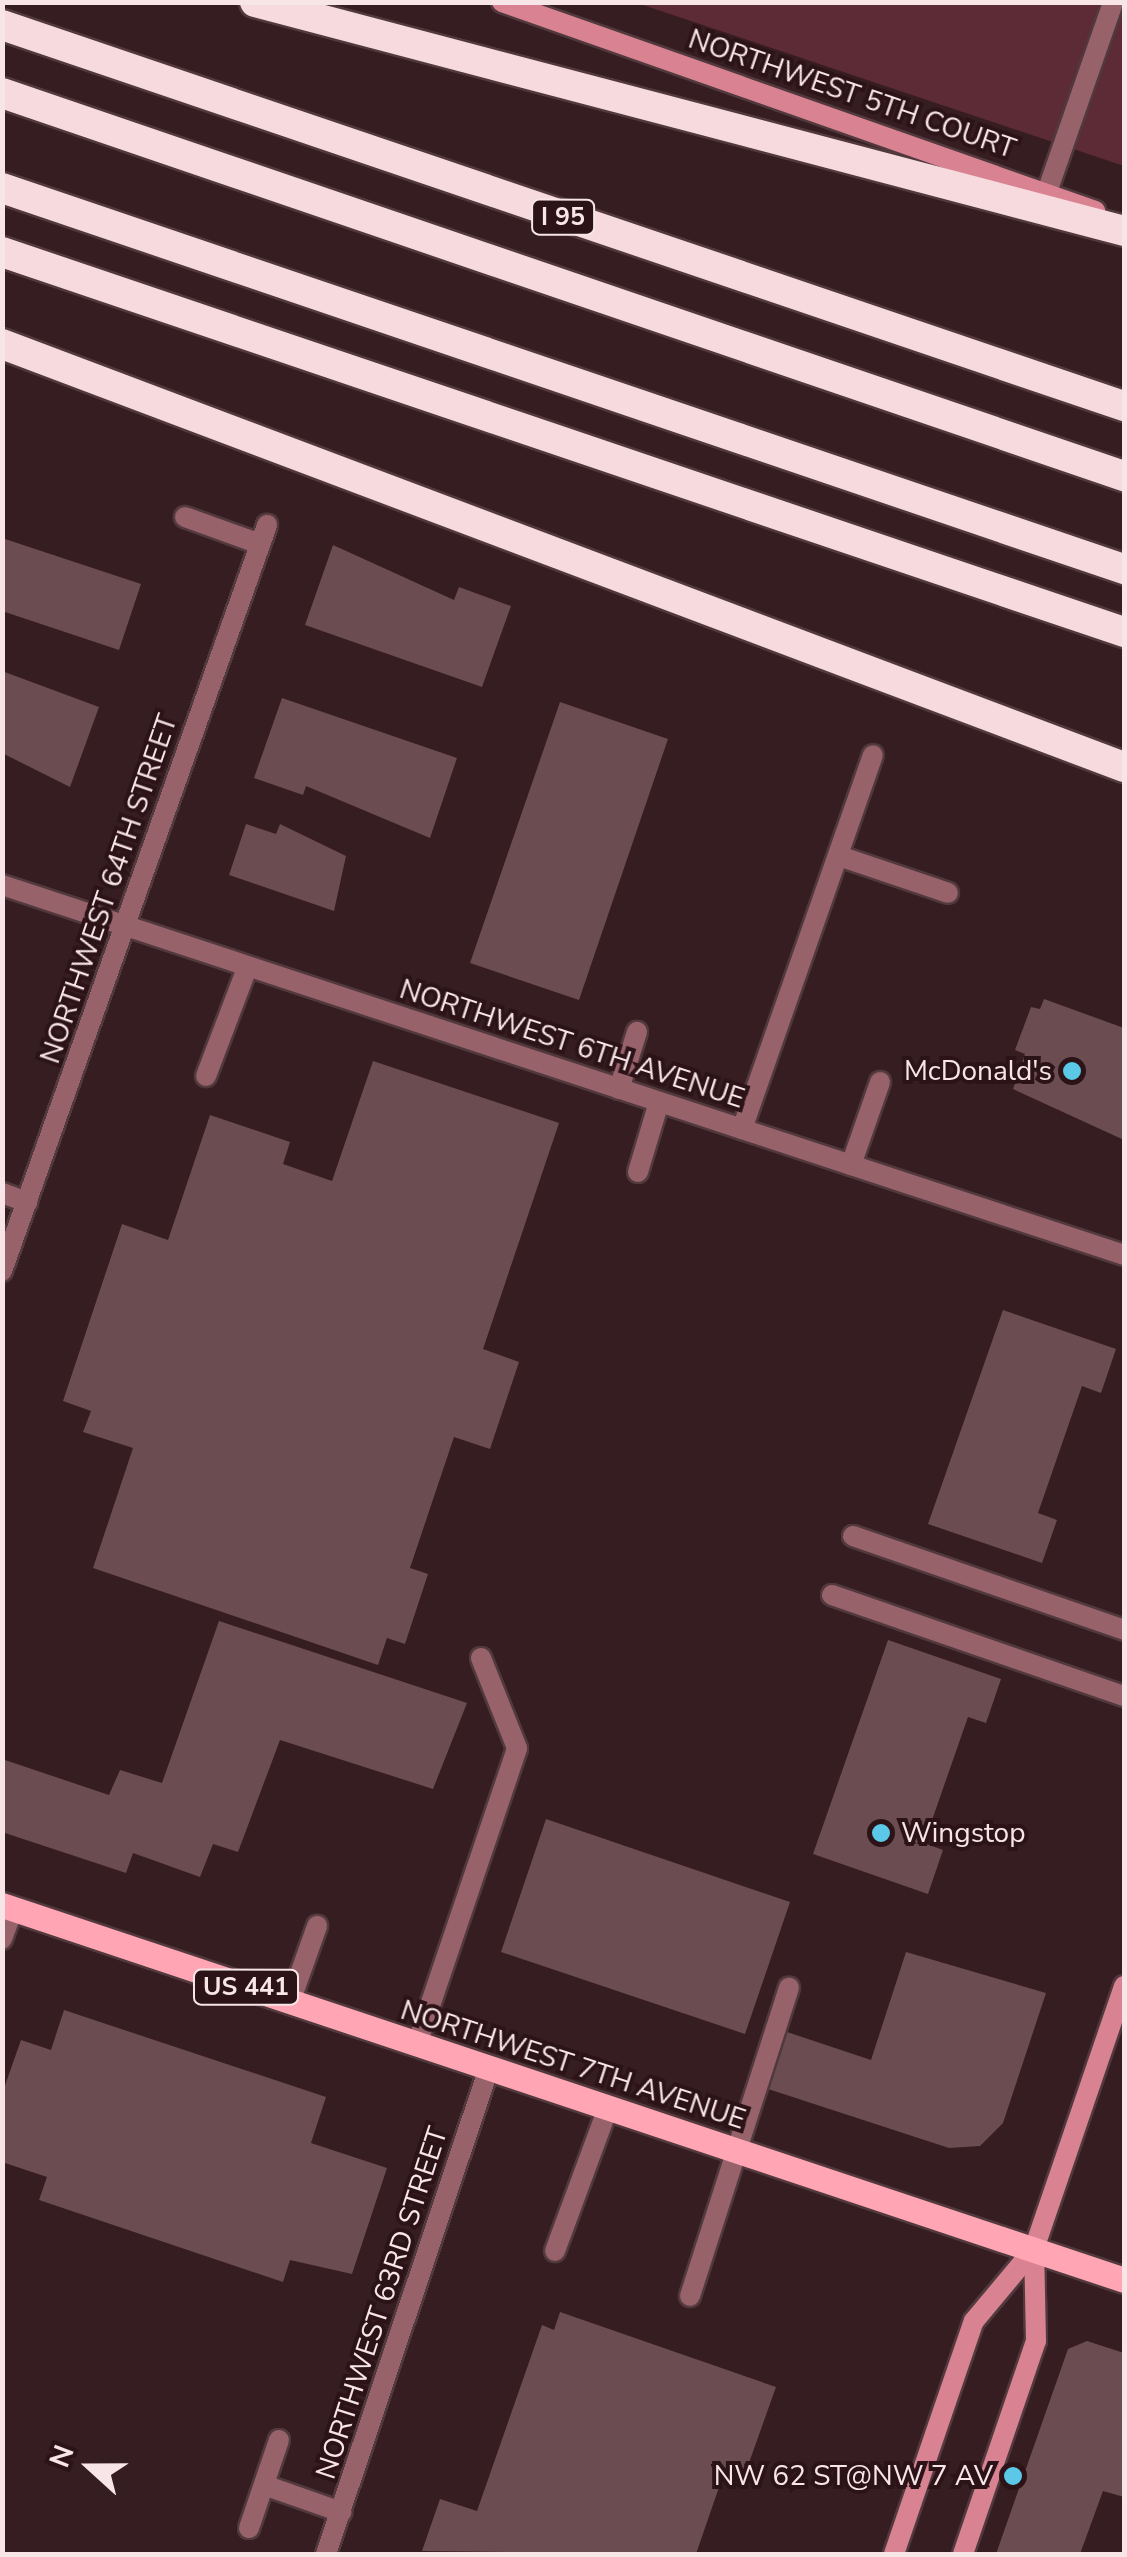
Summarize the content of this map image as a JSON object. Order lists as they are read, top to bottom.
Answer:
{
  "streets": {
    "highway": ["I 95"],
    "main road": ["NORTHWEST 5TH COURT", "US 441", "NORTHWEST 7TH AVENUE"],
    "street": ["NORTHWEST 64TH STREET", "NORTHWEST 6TH AVENUE", "NORTHWEST 63RD STREET"]
  },
  "crossings": [
    ["NORTHWEST 64TH STREET", "NORTHWEST 6TH AVENUE"],
    ["NORTHWEST 7TH AVENUE", "NORTHWEST 63RD STREET"]
  ],
  "places": ["McDonald's", "Wingstop", "NW 62 ST@NW 7 AV"],
  "north": "left"
}
